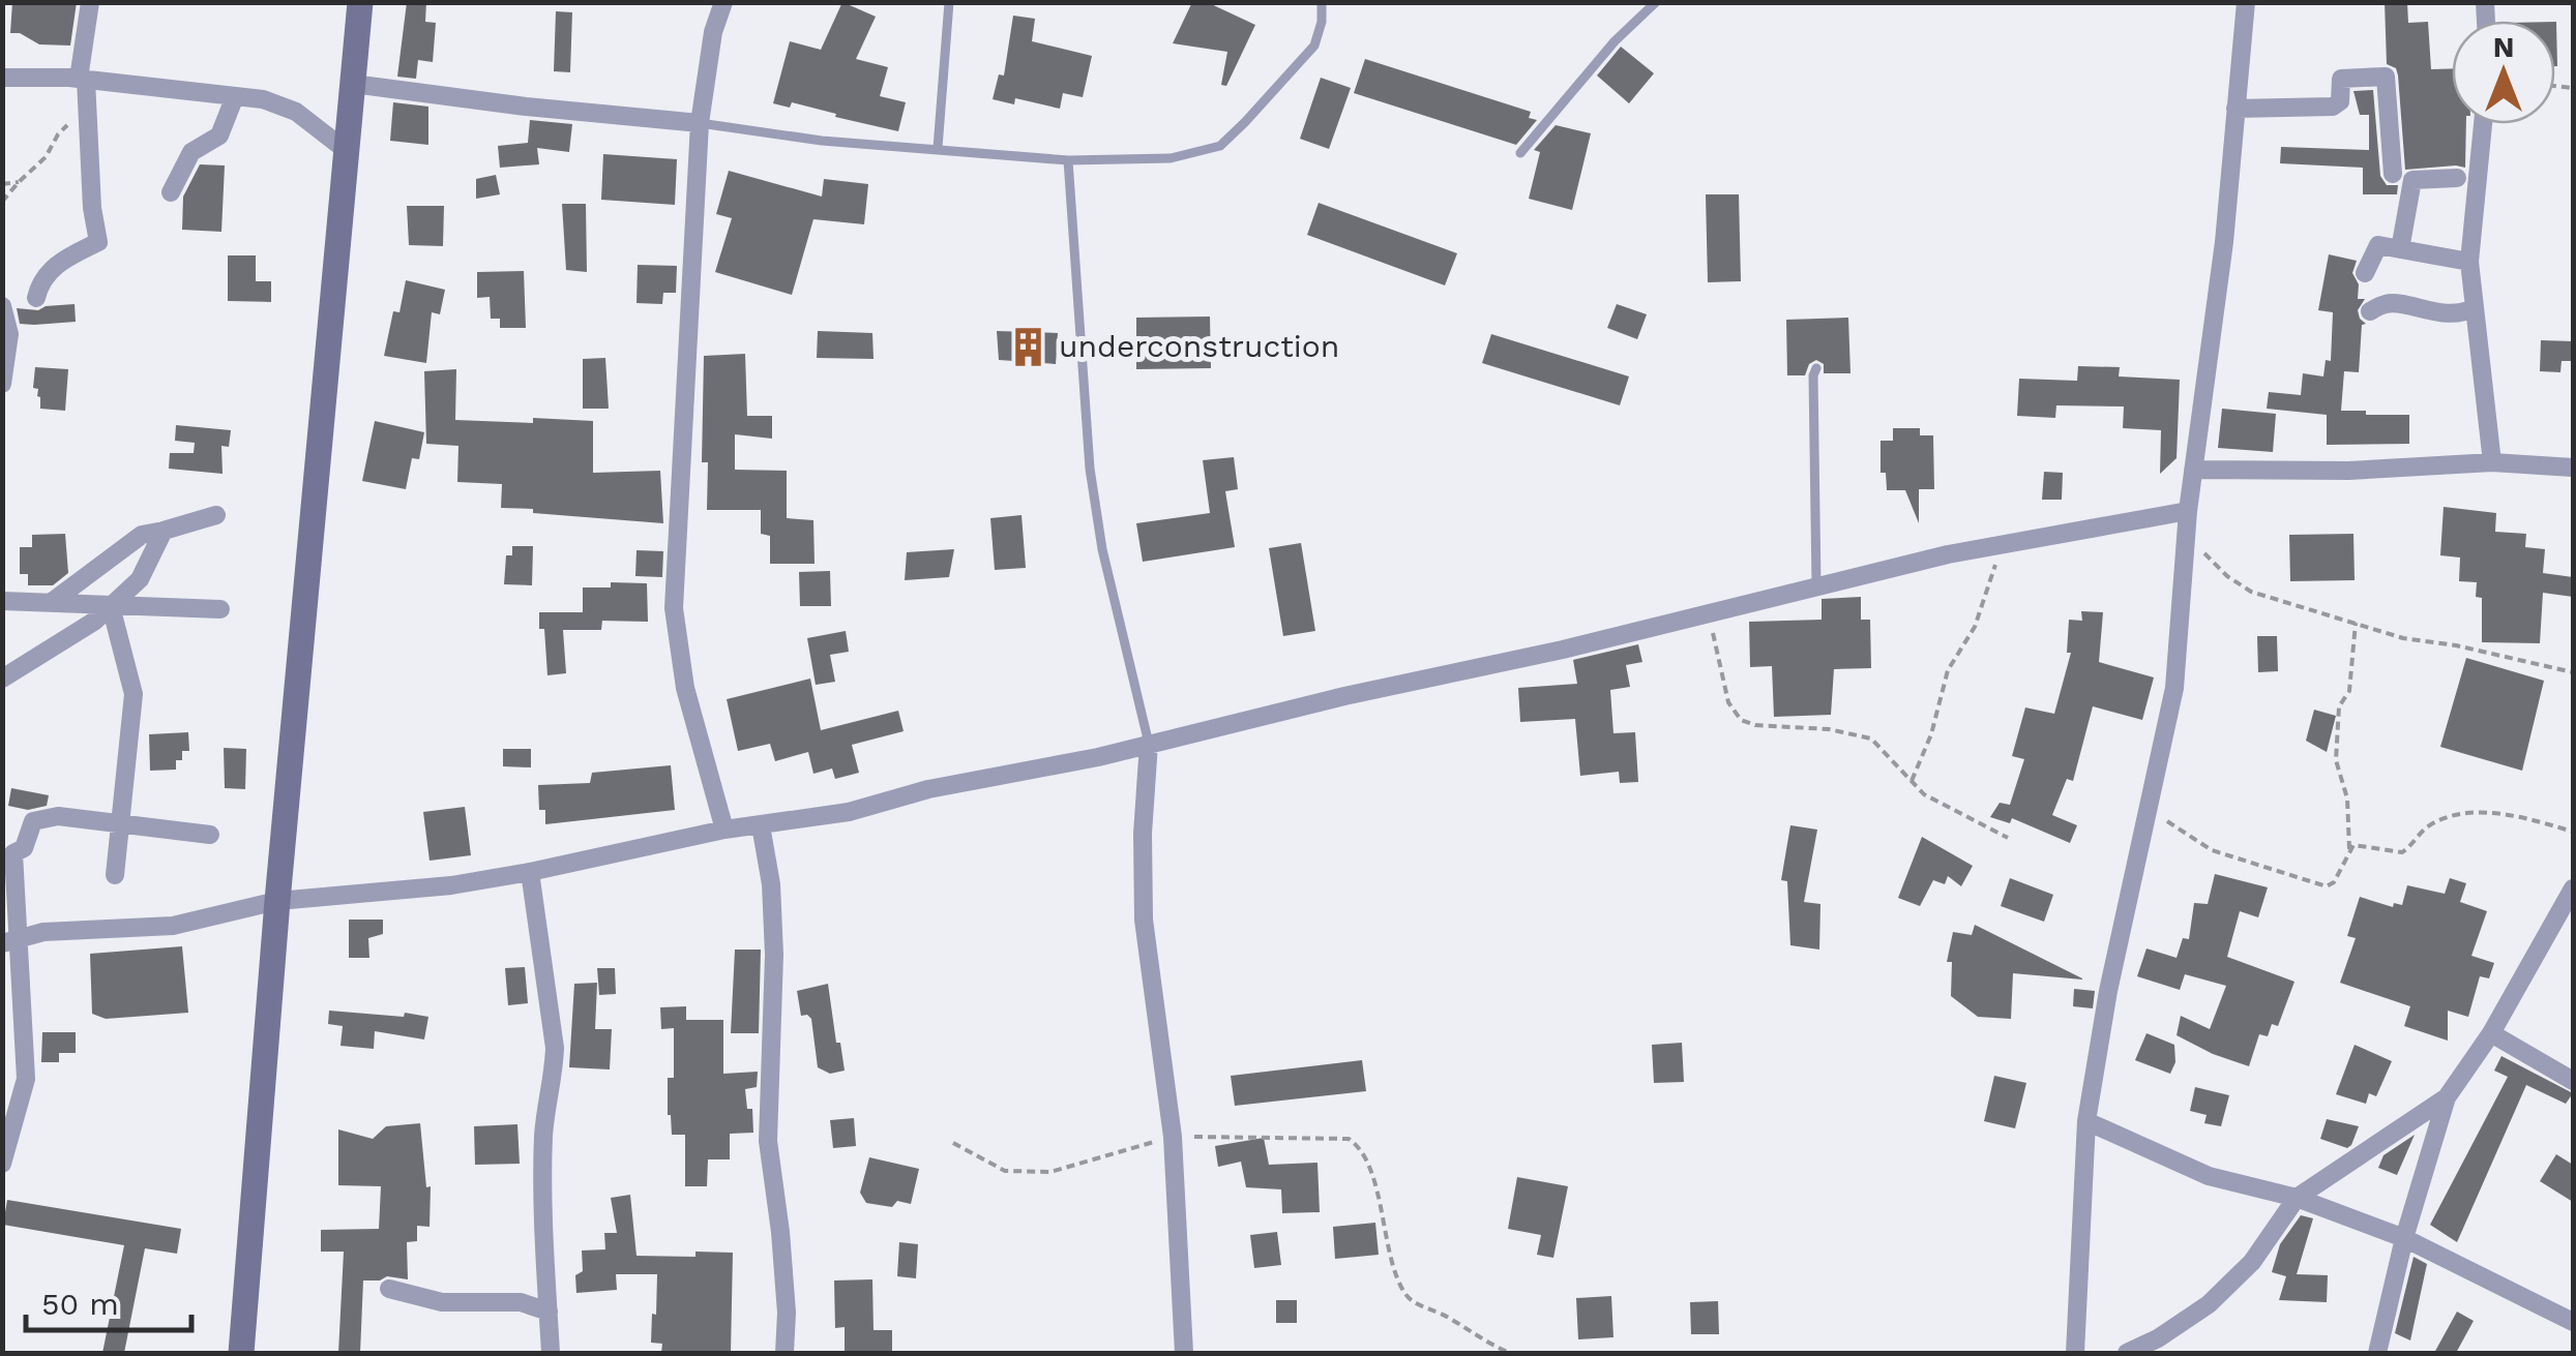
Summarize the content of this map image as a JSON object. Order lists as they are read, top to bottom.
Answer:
{
  "places": {
    "building": ["underconstruction"]
  },
  "scale_bar": "50 m",
  "north": "top"
}
